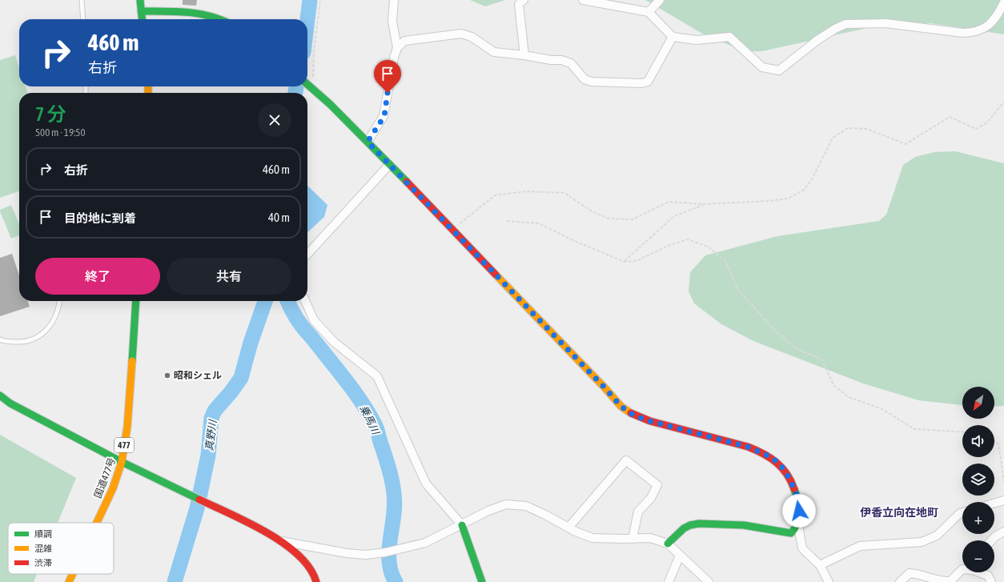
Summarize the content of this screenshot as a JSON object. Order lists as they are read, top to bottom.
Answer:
{
  "streets": {
    "main road": ["477", "国道477号"]
  },
  "districts": ["伊香立向在地町"],
  "water": ["乗馬川", "真野川"],
  "places": ["昭和シェル"],
  "legend": ["順調", "混雑", "渋滞"],
  "north": "bottom left",
  "page": {
    "turn": ["460 m", "右折"],
    "heading": ["7 分", "500 m · 19:50"],
    "list": [
      {
        "name": "右折",
        "value": "460 m"
      },
      {
        "name": "目的地に到着",
        "value": "40 m"
      }
    ],
    "buttons": ["終了", "共有"],
    "map_buttons": ["+", "−"]
  }
}
